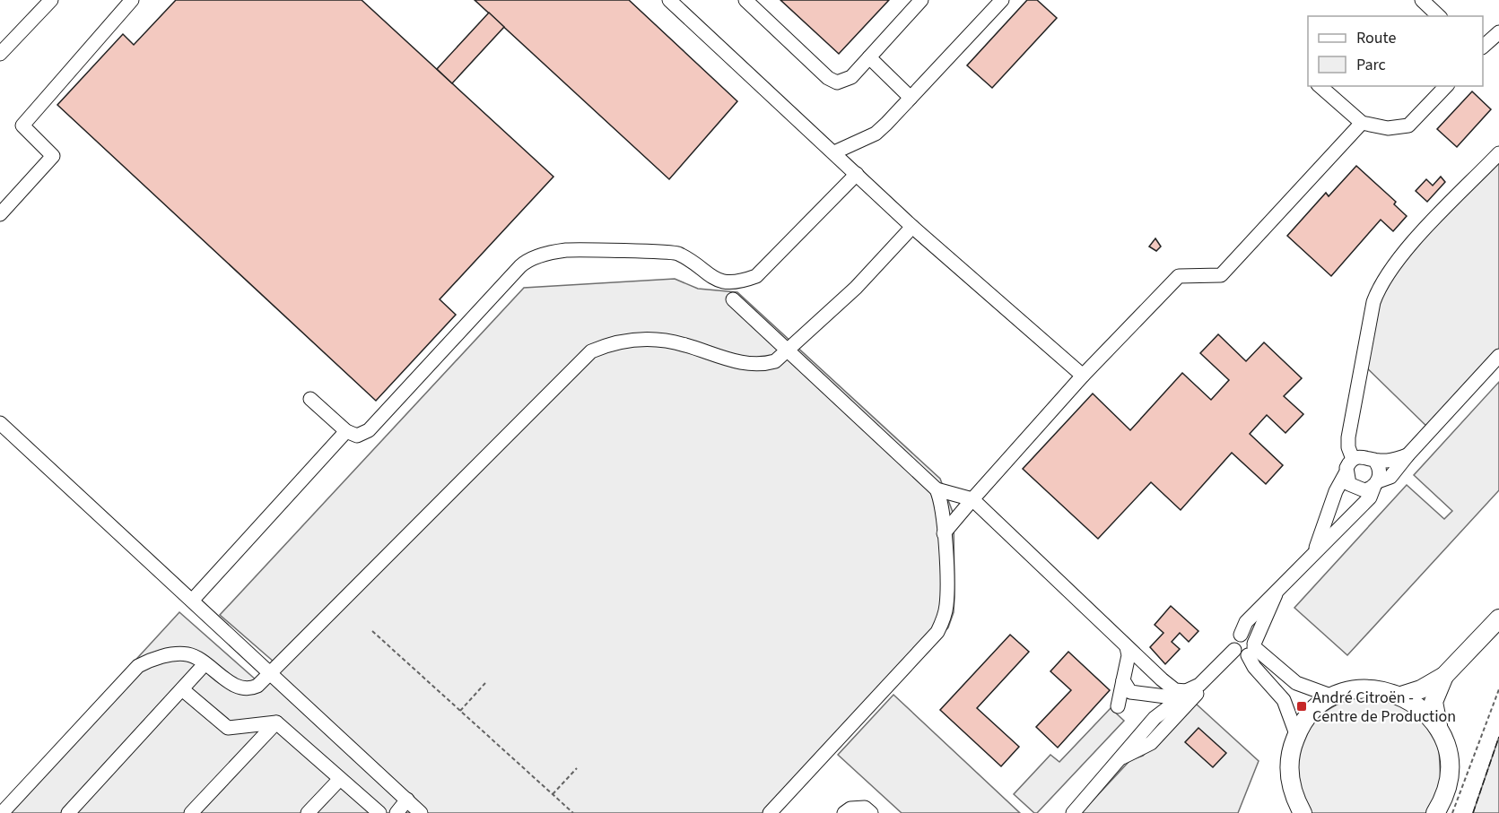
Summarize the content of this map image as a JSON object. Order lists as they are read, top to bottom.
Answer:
{
  "places": {
    "transit": ["André Citroën - Centre de Production"]
  },
  "legend": ["Route", "Parc"]
}
